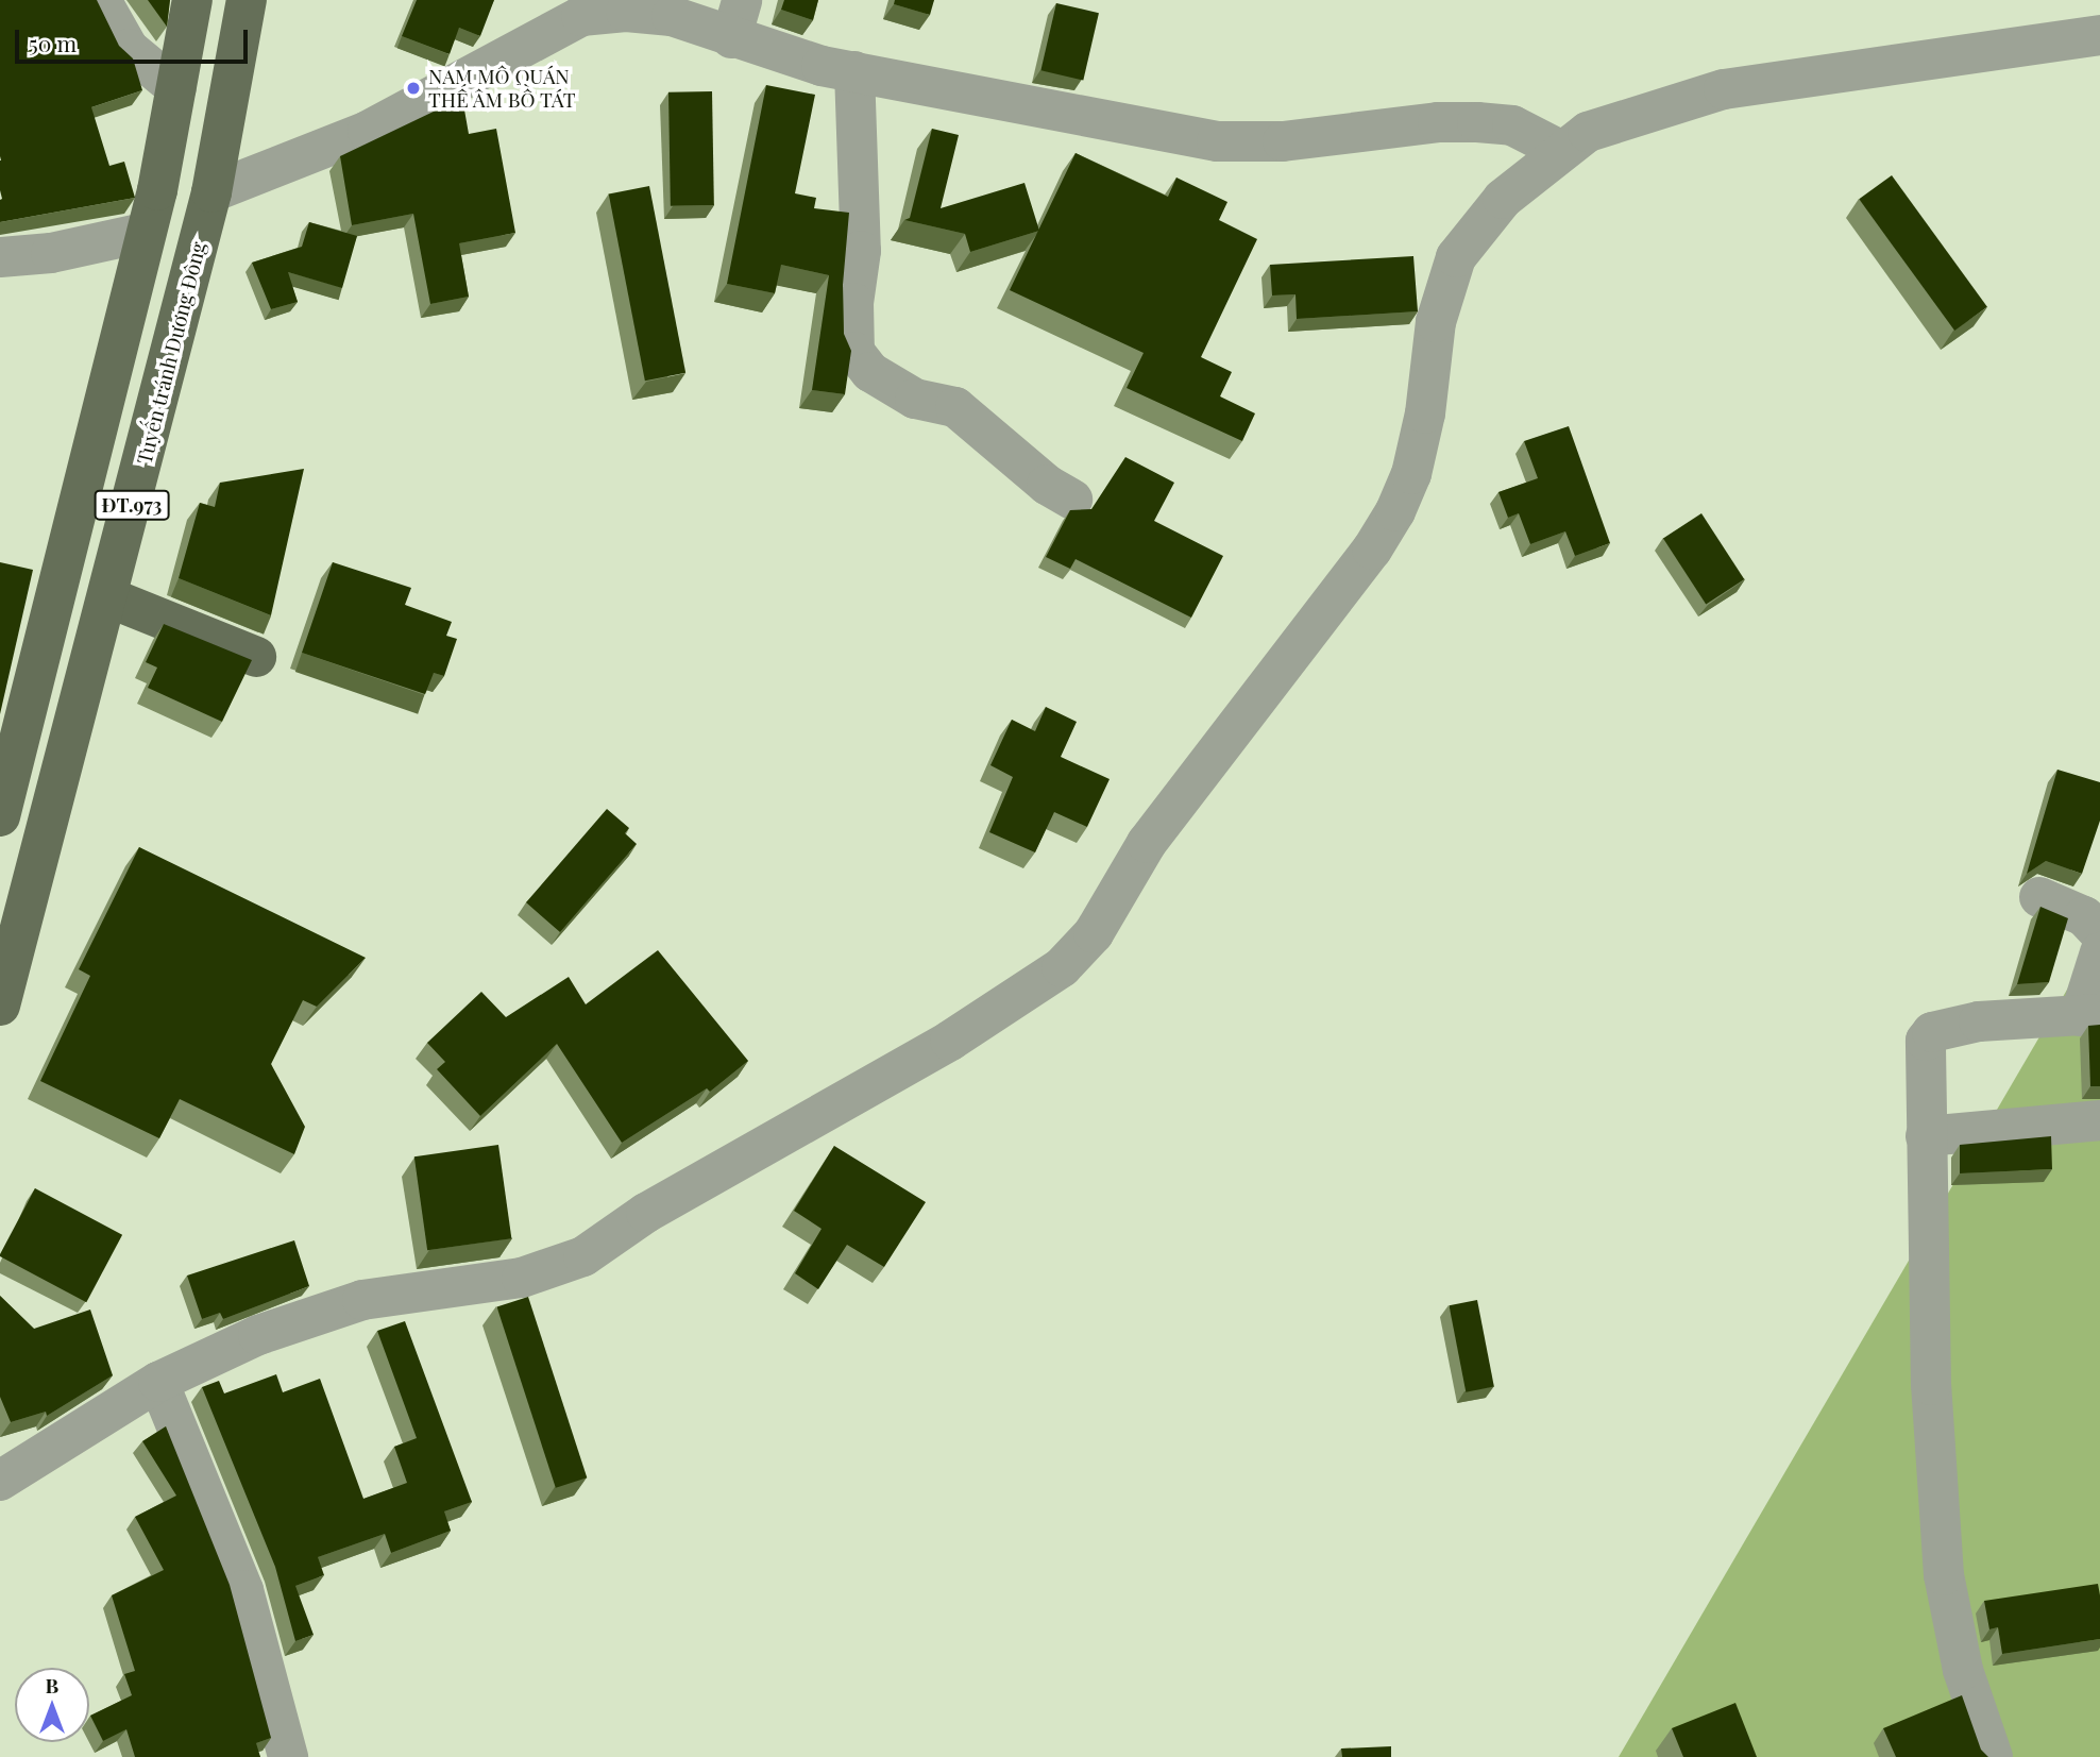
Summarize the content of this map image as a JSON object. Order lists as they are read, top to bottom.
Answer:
{
  "streets": {
    "main road": ["Tuyến tránh Dương Đông", "ĐT.973"]
  },
  "places": ["NAM MÔ QUÁN THẾ ÂM BỒ TÁT"],
  "scale_bar": "50 m",
  "north": "top"
}
